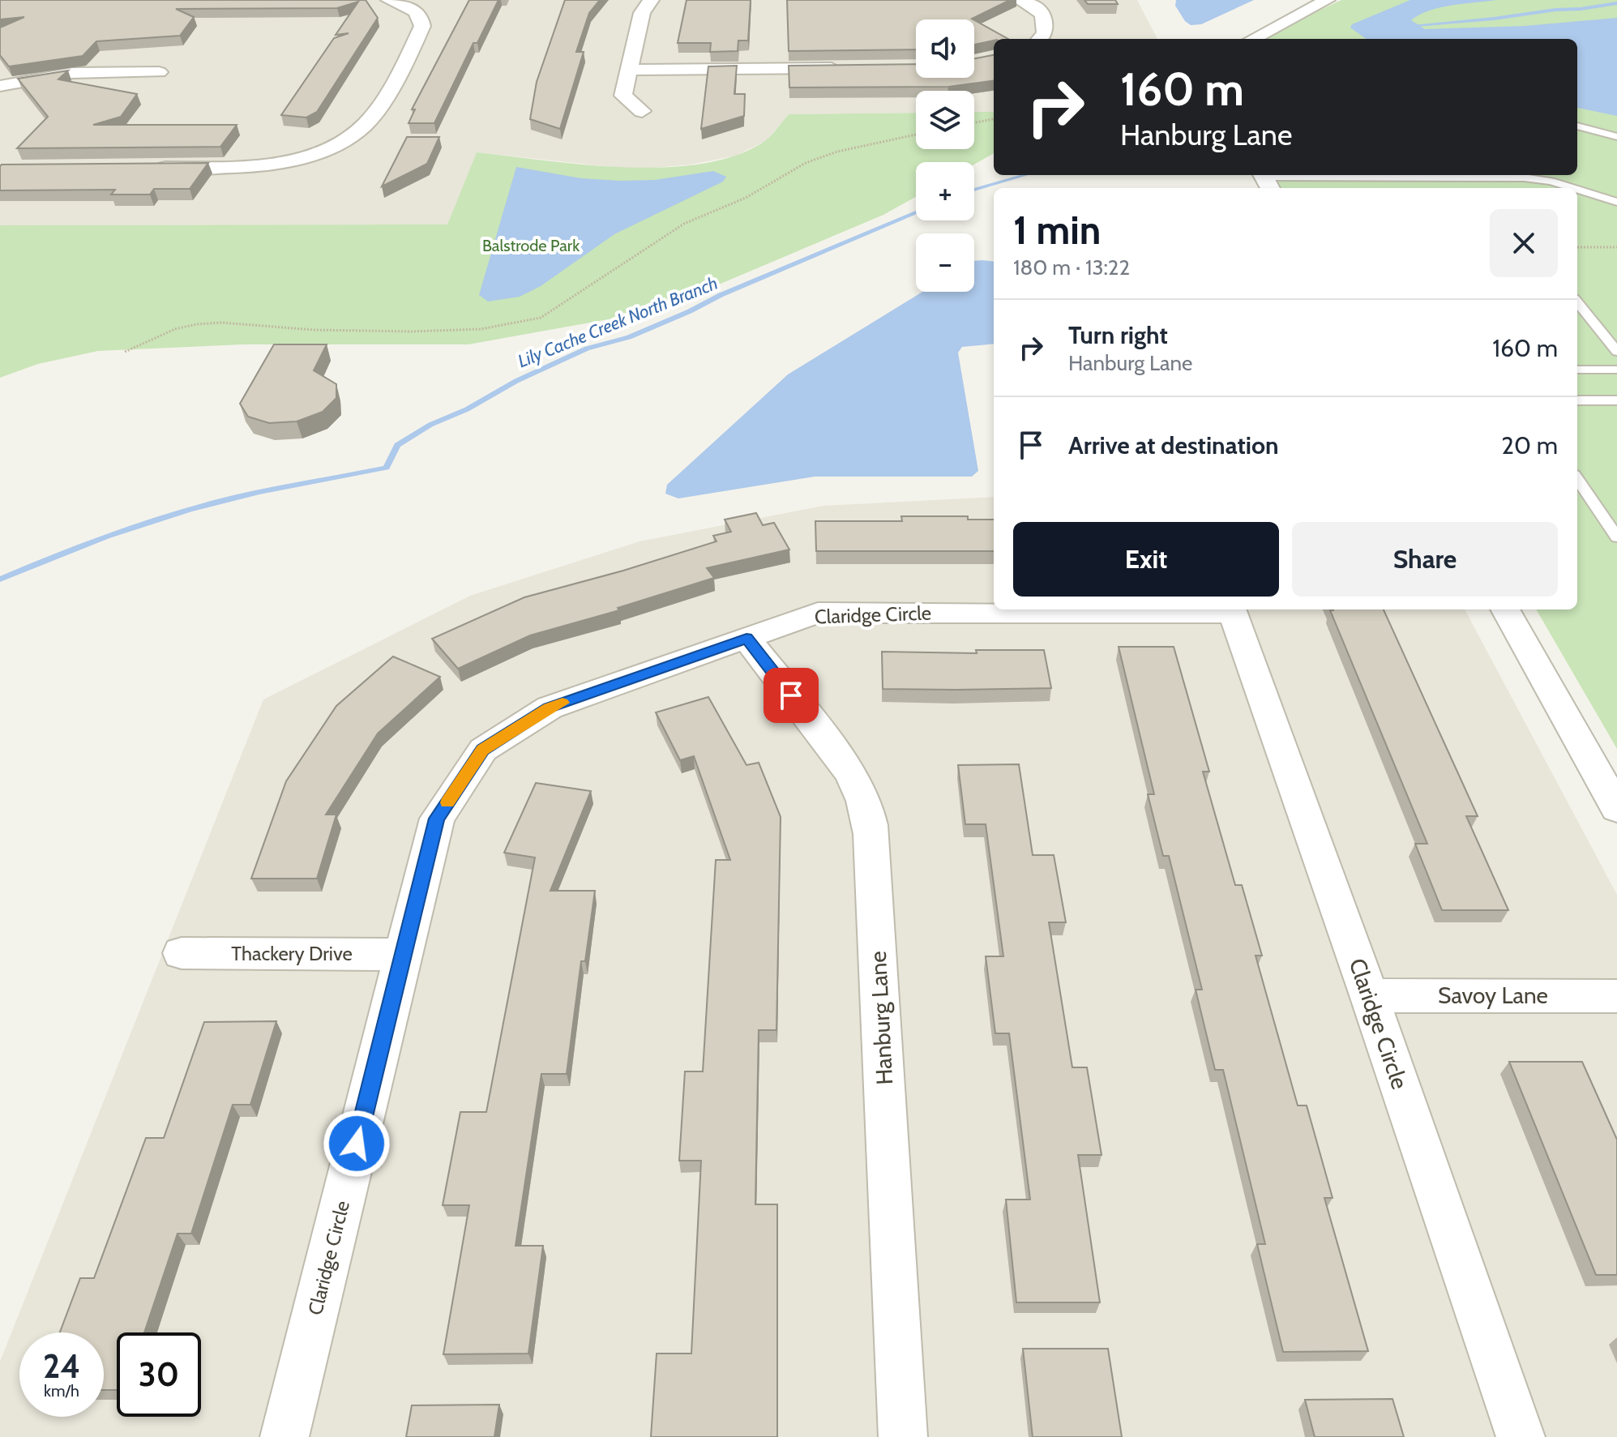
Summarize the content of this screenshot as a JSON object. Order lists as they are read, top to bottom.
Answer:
{
  "streets": {
    "street": [
      "Claridge Circle",
      "Thackery Drive",
      "Savoy Lane",
      "Hanburg Lane"
    ]
  },
  "crossings": [
    ["Claridge Circle", "Thackery Drive"],
    ["Claridge Circle", "Savoy Lane"],
    ["Claridge Circle", "Hanburg Lane"]
  ],
  "water": ["Lily Cache Creek North Branch"],
  "parks": ["Balstrode Park"],
  "page": {
    "map_buttons": ["+", "−"],
    "turn": ["160 m", "Hanburg Lane"],
    "heading": ["1 min", "180 m · 13:22"],
    "list": [
      {
        "name": "Turn right",
        "note": "Hanburg Lane",
        "value": "160 m"
      },
      {
        "name": "Arrive at destination",
        "value": "20 m"
      }
    ],
    "buttons": ["Exit", "Share"],
    "speed": "24 km/h",
    "limit": "30"
  }
}
